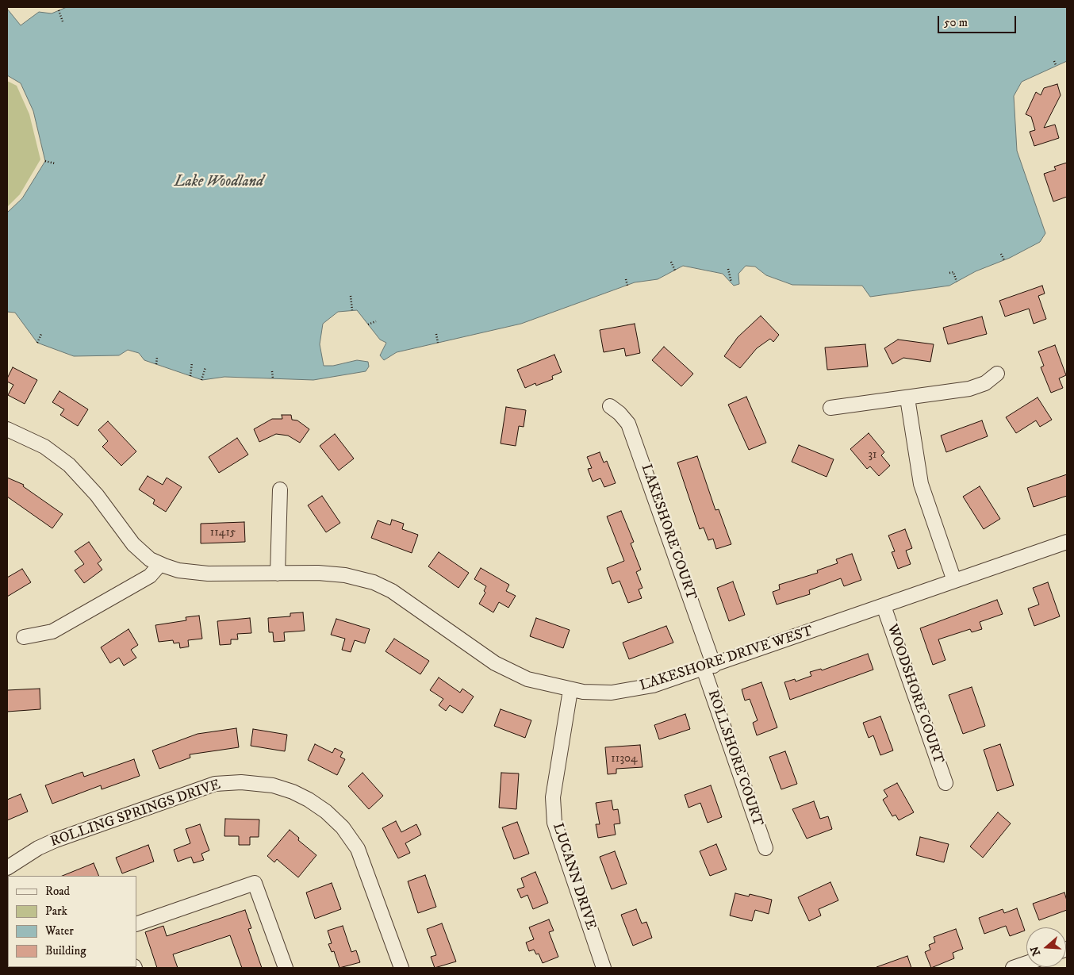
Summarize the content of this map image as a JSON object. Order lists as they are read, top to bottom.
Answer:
{
  "streets": {
    "street": [
      "LAKESHORE COURT",
      "LAKESHORE DRIVE WEST",
      "WOODSHORE COURT",
      "ROLLSHORE COURT",
      "ROLLING SPRINGS DRIVE",
      "LUCANN DRIVE"
    ]
  },
  "crossings": [
    ["LAKESHORE COURT", "LAKESHORE DRIVE WEST"],
    ["LAKESHORE COURT", "ROLLSHORE COURT"],
    ["LAKESHORE DRIVE WEST", "WOODSHORE COURT"],
    ["LAKESHORE DRIVE WEST", "ROLLSHORE COURT"],
    ["LAKESHORE DRIVE WEST", "LUCANN DRIVE"]
  ],
  "water": ["Lake Woodland"],
  "house_numbers": ["31", "11415", "11304"],
  "legend": [
    "Road",
    "Park",
    "Water",
    "Building"
  ],
  "scale_bar": "50 m",
  "north": "left"
}
